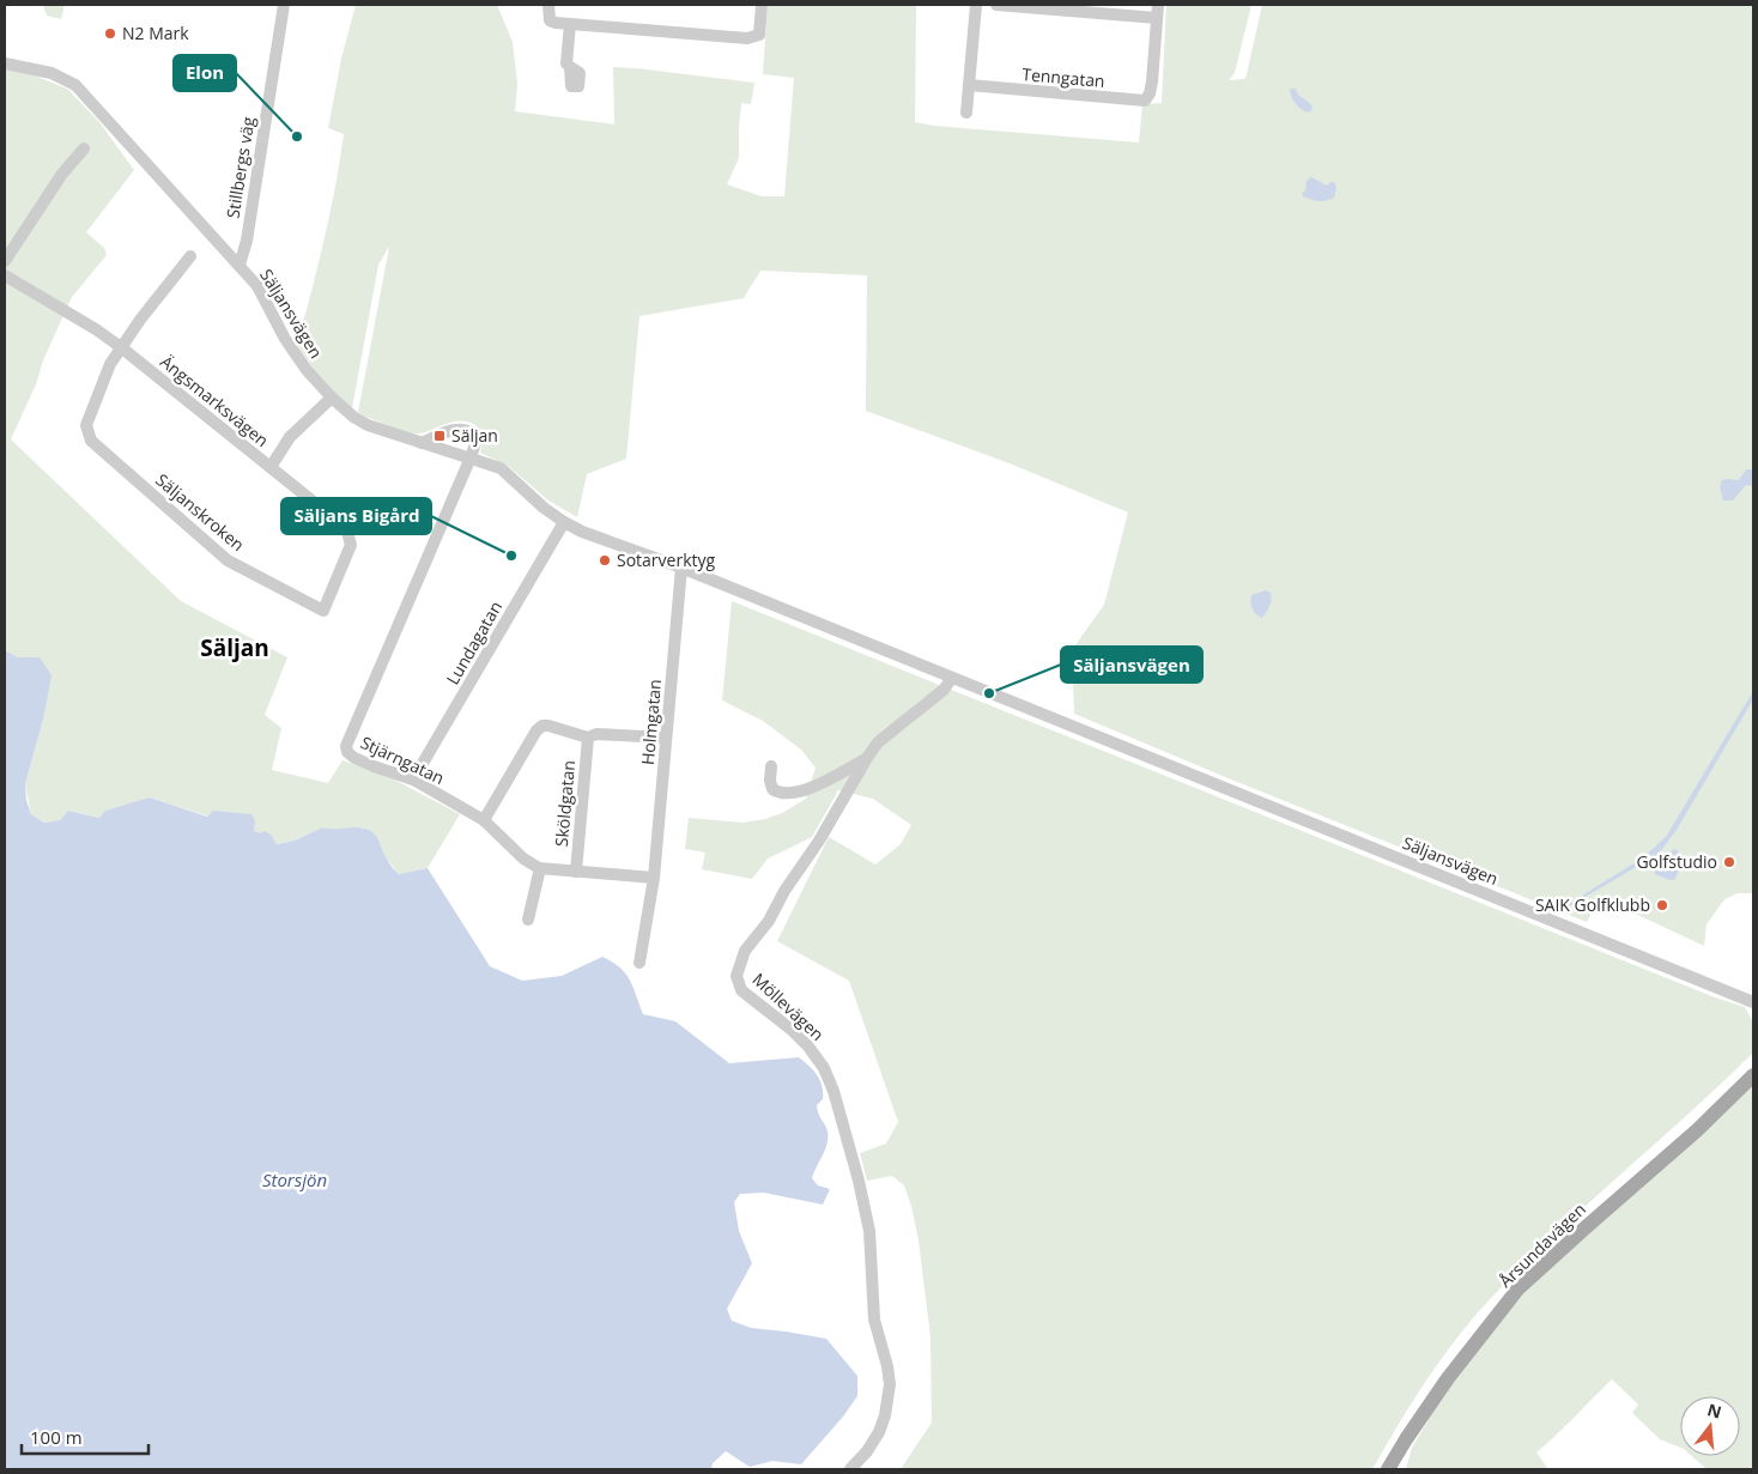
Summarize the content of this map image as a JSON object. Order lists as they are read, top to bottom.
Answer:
{
  "streets": {
    "main road": ["Årsundavägen"],
    "street": [
      "Tenngatan",
      "Stillbergs väg",
      "Säljansvägen",
      "Ängsmarksvägen",
      "Säljanskroken",
      "Lundagatan",
      "Holmgatan",
      "Stjärngatan",
      "Sköldgatan",
      "Möllevägen"
    ]
  },
  "crossings": [
    ["Stillbergs väg", "Säljansvägen"],
    ["Säljansvägen", "Ängsmarksvägen"],
    ["Säljansvägen", "Lundagatan"],
    ["Säljansvägen", "Holmgatan"],
    ["Säljansvägen", "Stjärngatan"],
    ["Säljansvägen", "Möllevägen"],
    ["Ängsmarksvägen", "Säljanskroken"],
    ["Lundagatan", "Stjärngatan"],
    ["Holmgatan", "Stjärngatan"],
    ["Stjärngatan", "Sköldgatan"]
  ],
  "districts": ["Säljan"],
  "water": ["Storsjön"],
  "places": {
    "other": [
      "N2 Mark",
      "Elon",
      "Säljans Bigård",
      "Sotarverktyg",
      "Säljansvägen",
      "Golfstudio",
      "SAIK Golfklubb"
    ],
    "transit": ["Säljan"]
  },
  "scale_bar": "100 m",
  "north": "top"
}
